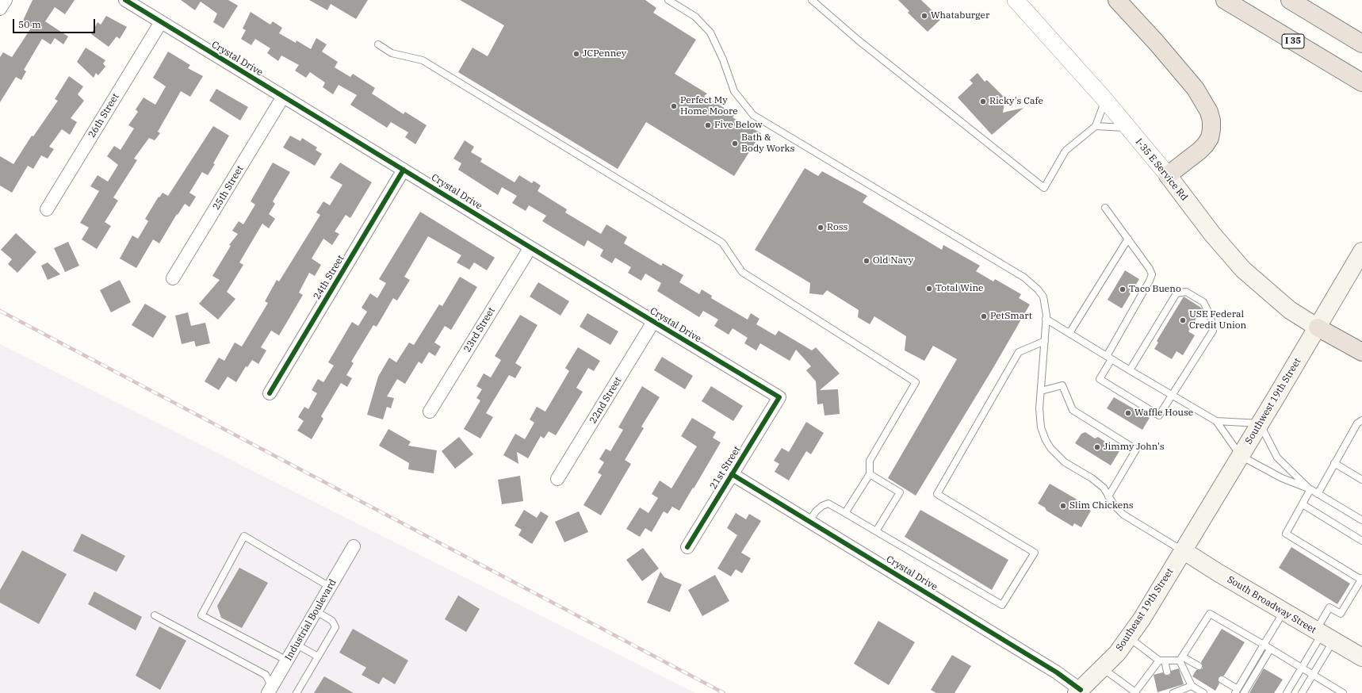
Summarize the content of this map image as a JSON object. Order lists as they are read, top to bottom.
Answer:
{
  "streets": {
    "highway": ["I 35"],
    "main road": [
      "I-35 E Service Rd",
      "Southwest 19th Street",
      "South Broadway Street",
      "Southeast 19th Street"
    ],
    "street": [
      "Crystal Drive",
      "26th Street",
      "25th Street",
      "24th Street",
      "23rd Street",
      "22nd Street",
      "21st Street",
      "Industrial Boulevard"
    ]
  },
  "crossings": [
    ["Crystal Drive", "26th Street"],
    ["Crystal Drive", "25th Street"],
    ["Crystal Drive", "24th Street"],
    ["Crystal Drive", "23rd Street"],
    ["Crystal Drive", "22nd Street"],
    ["Crystal Drive", "21st Street"],
    ["Crystal Drive", "Southeast 19th Street"],
    ["I-35 E Service Rd", "Southwest 19th Street"],
    ["Southwest 19th Street", "South Broadway Street"],
    ["Southwest 19th Street", "Southeast 19th Street"],
    ["South Broadway Street", "Southeast 19th Street"]
  ],
  "places": [
    "Whataburger",
    "JCPenney",
    "Ricky's Cafe",
    "Perfect My Home Moore",
    "Five Below",
    "Bath & Body Works",
    "Ross",
    "Old Navy",
    "Total Wine",
    "Taco Bueno",
    "PetSmart",
    "USE Federal Credit Union",
    "Waffle House",
    "Jimmy John's",
    "Slim Chickens"
  ],
  "scale_bar": "50 m"
}
